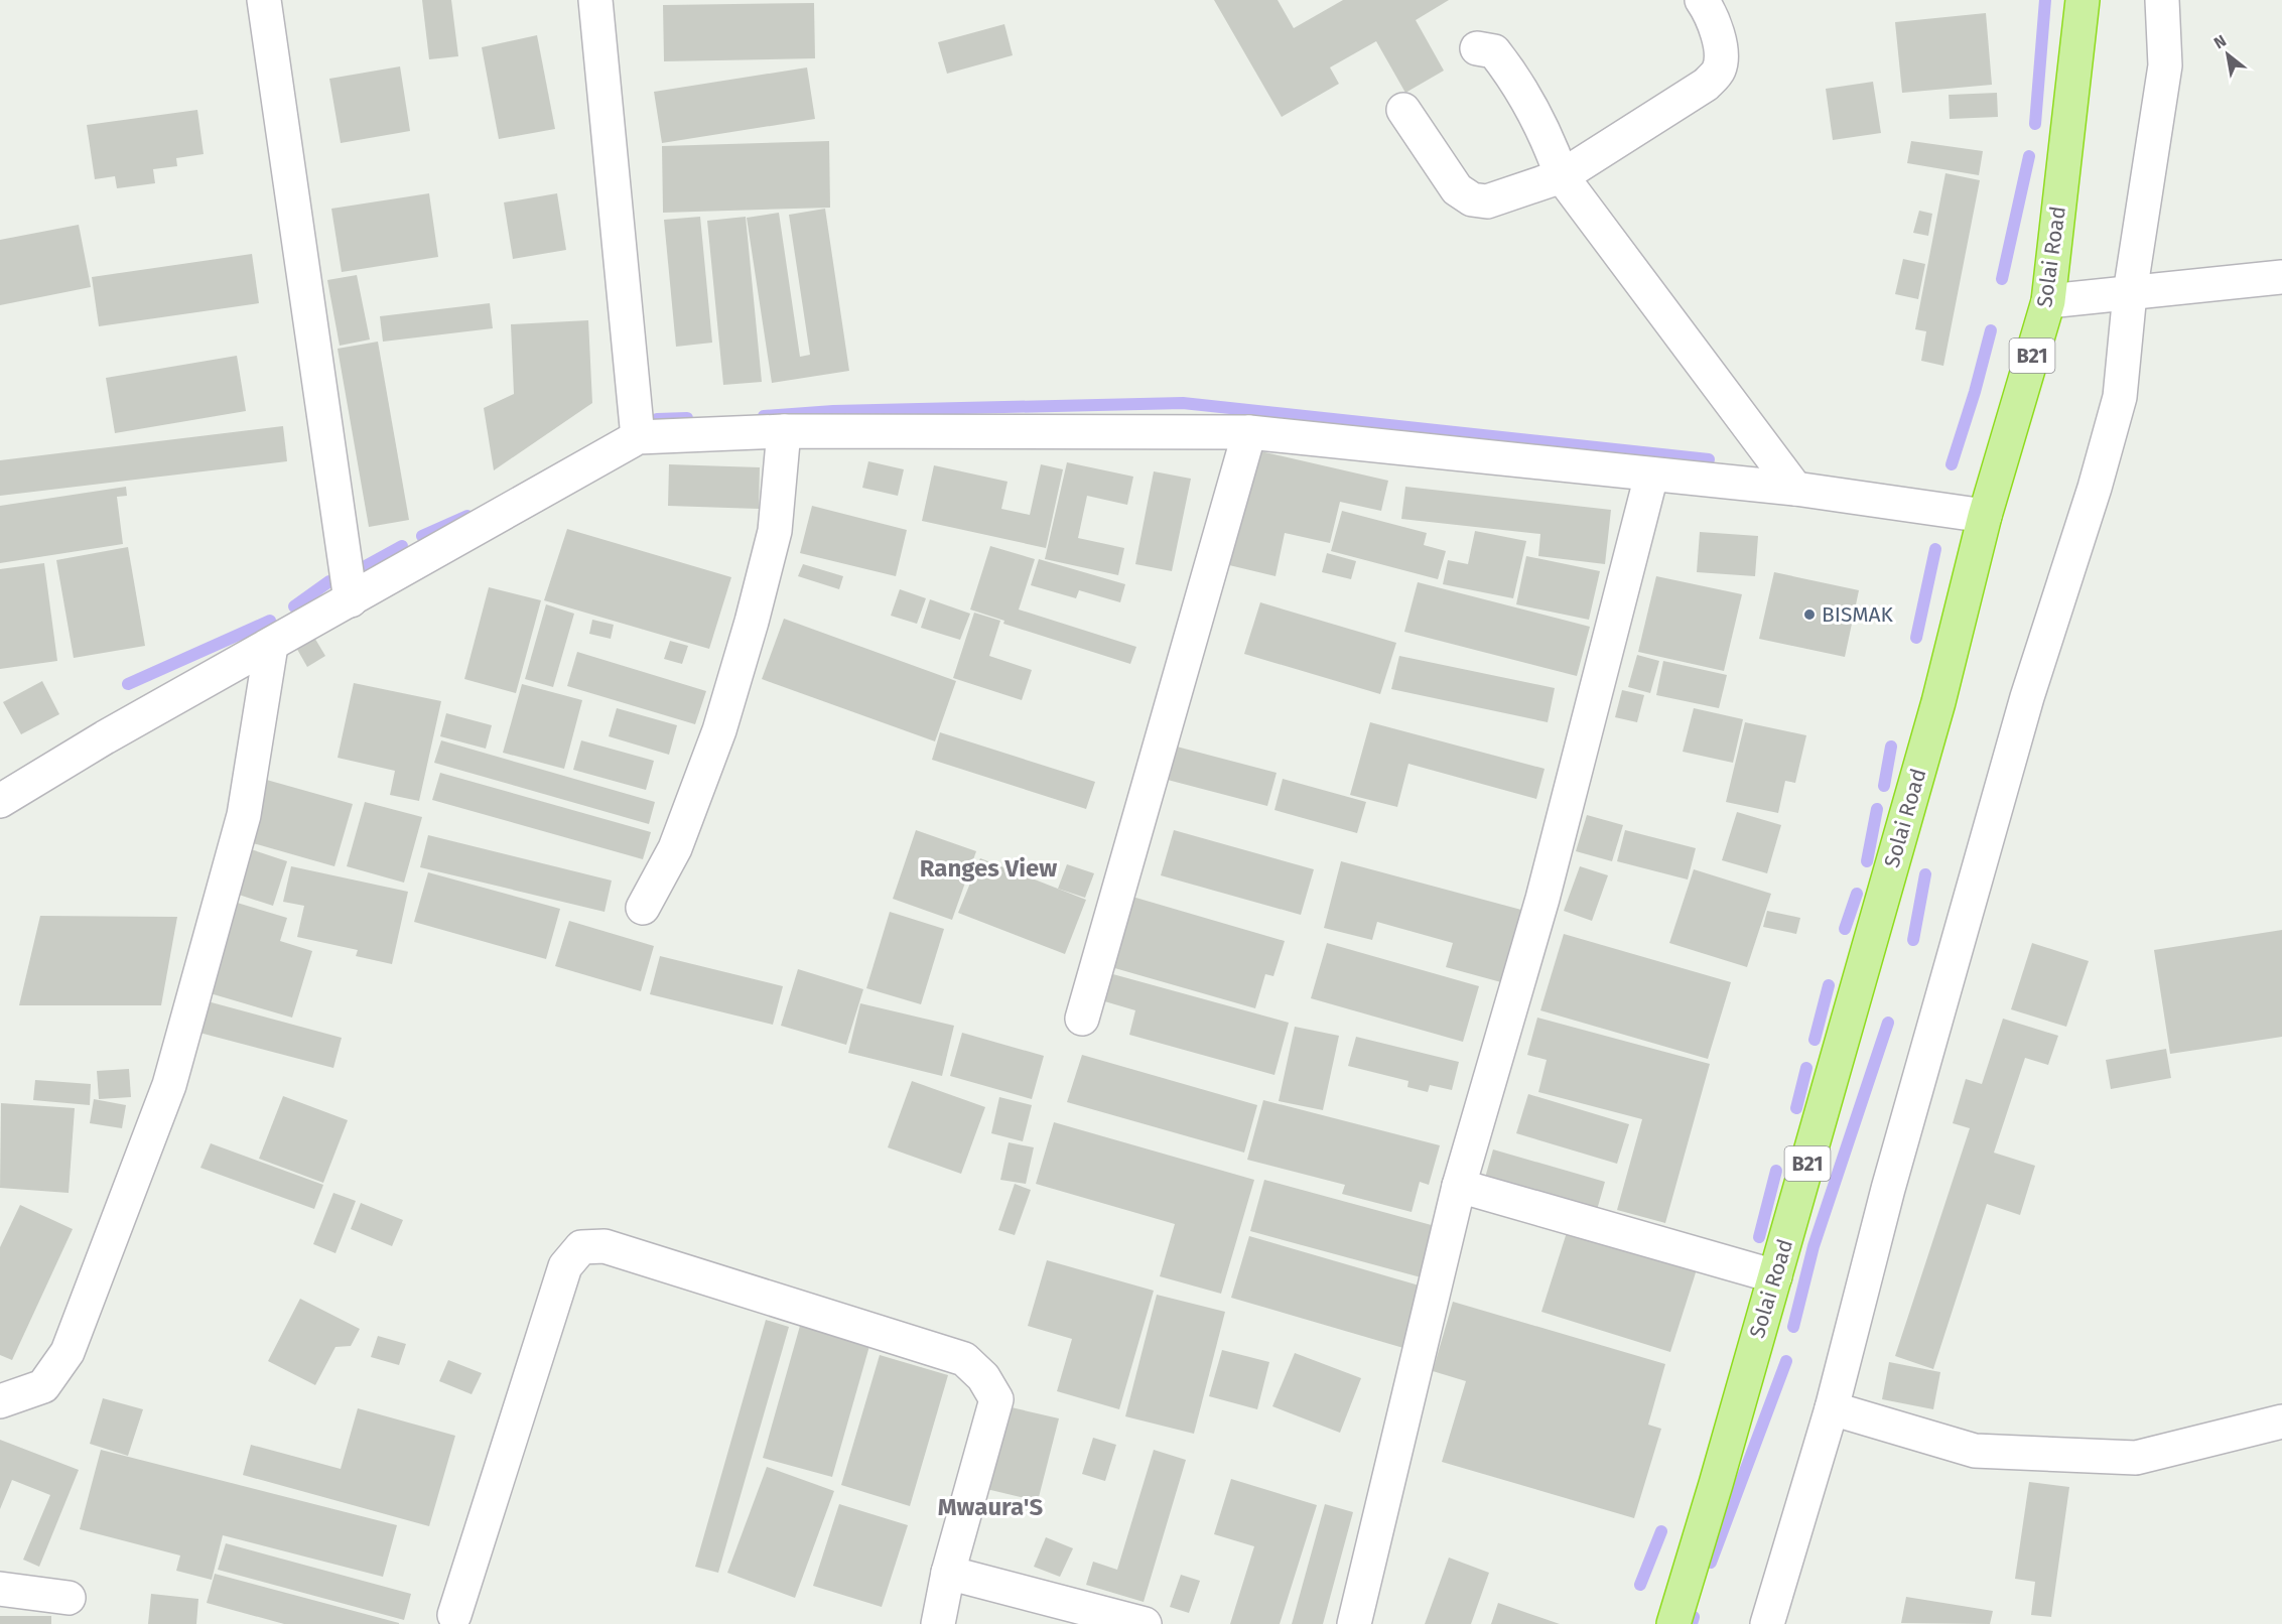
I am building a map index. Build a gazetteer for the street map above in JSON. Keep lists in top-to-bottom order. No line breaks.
{"streets":{"highway":["Solai Road","B21"]},"districts":["Ranges View","Mwaura'S"],"places":["BISMAK"],"north":"top left"}
